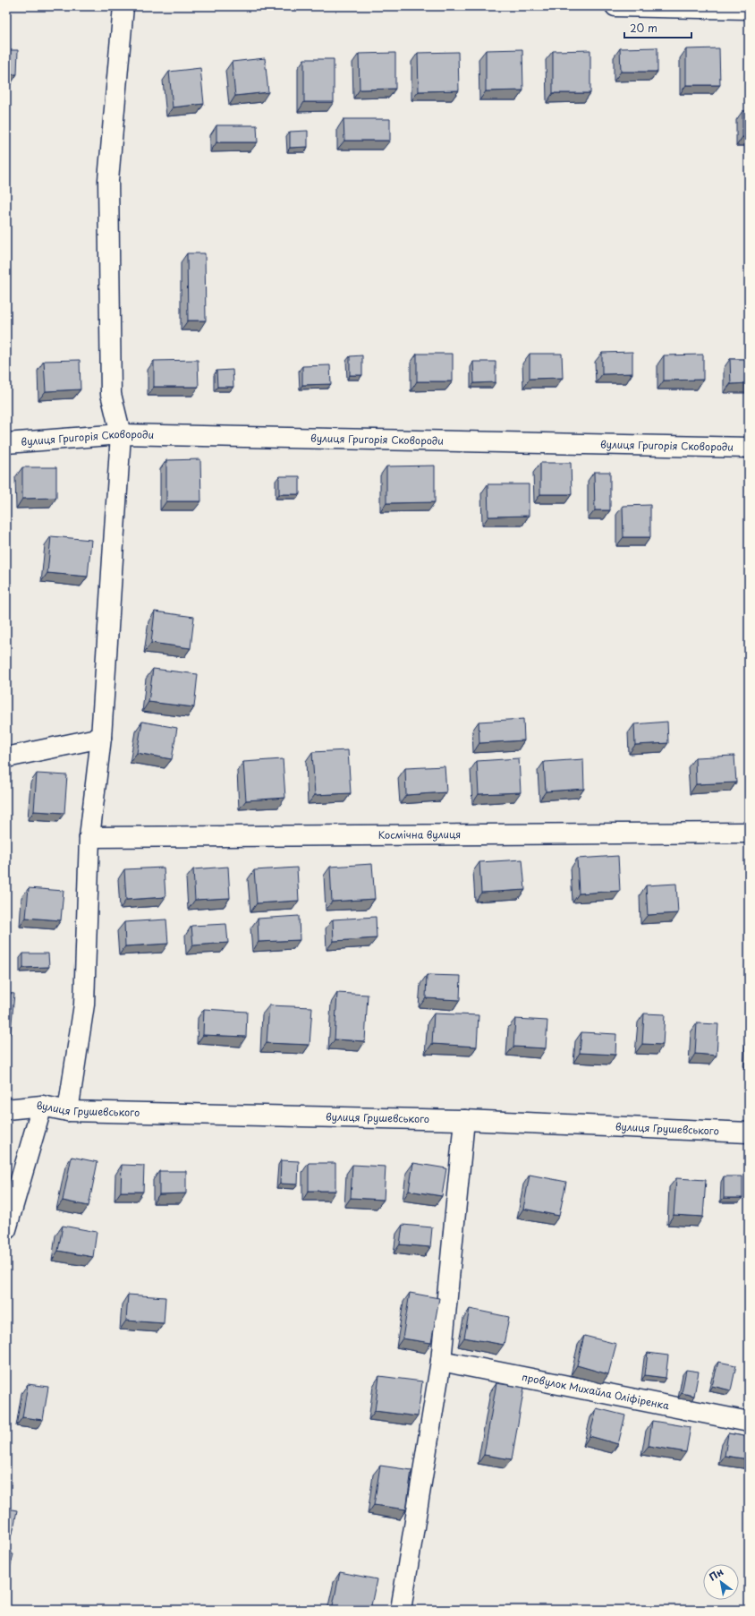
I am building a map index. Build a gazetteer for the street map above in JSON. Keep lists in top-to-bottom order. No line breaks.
{"streets":{"street":["вулиця Григорія Сковороди","Космічна вулиця","вулиця Грушевського","провулок Михайла Оліфіренка"]},"scale_bar":"20 m","north":"top left"}
